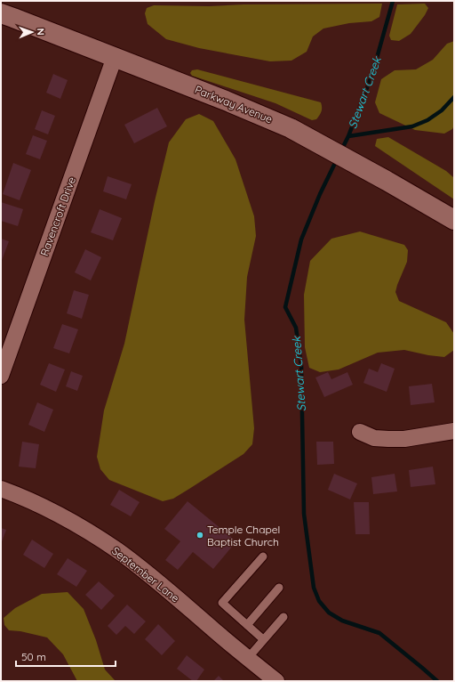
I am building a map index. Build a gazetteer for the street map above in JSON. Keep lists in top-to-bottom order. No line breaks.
{"streets":{"street":["Parkway Avenue","Ravencroft Drive","September Lane"]},"crossings":[["Parkway Avenue","Ravencroft Drive"]],"water":["Stewart Creek"],"places":["Temple Chapel Baptist Church"],"scale_bar":"50 m","north":"right"}
